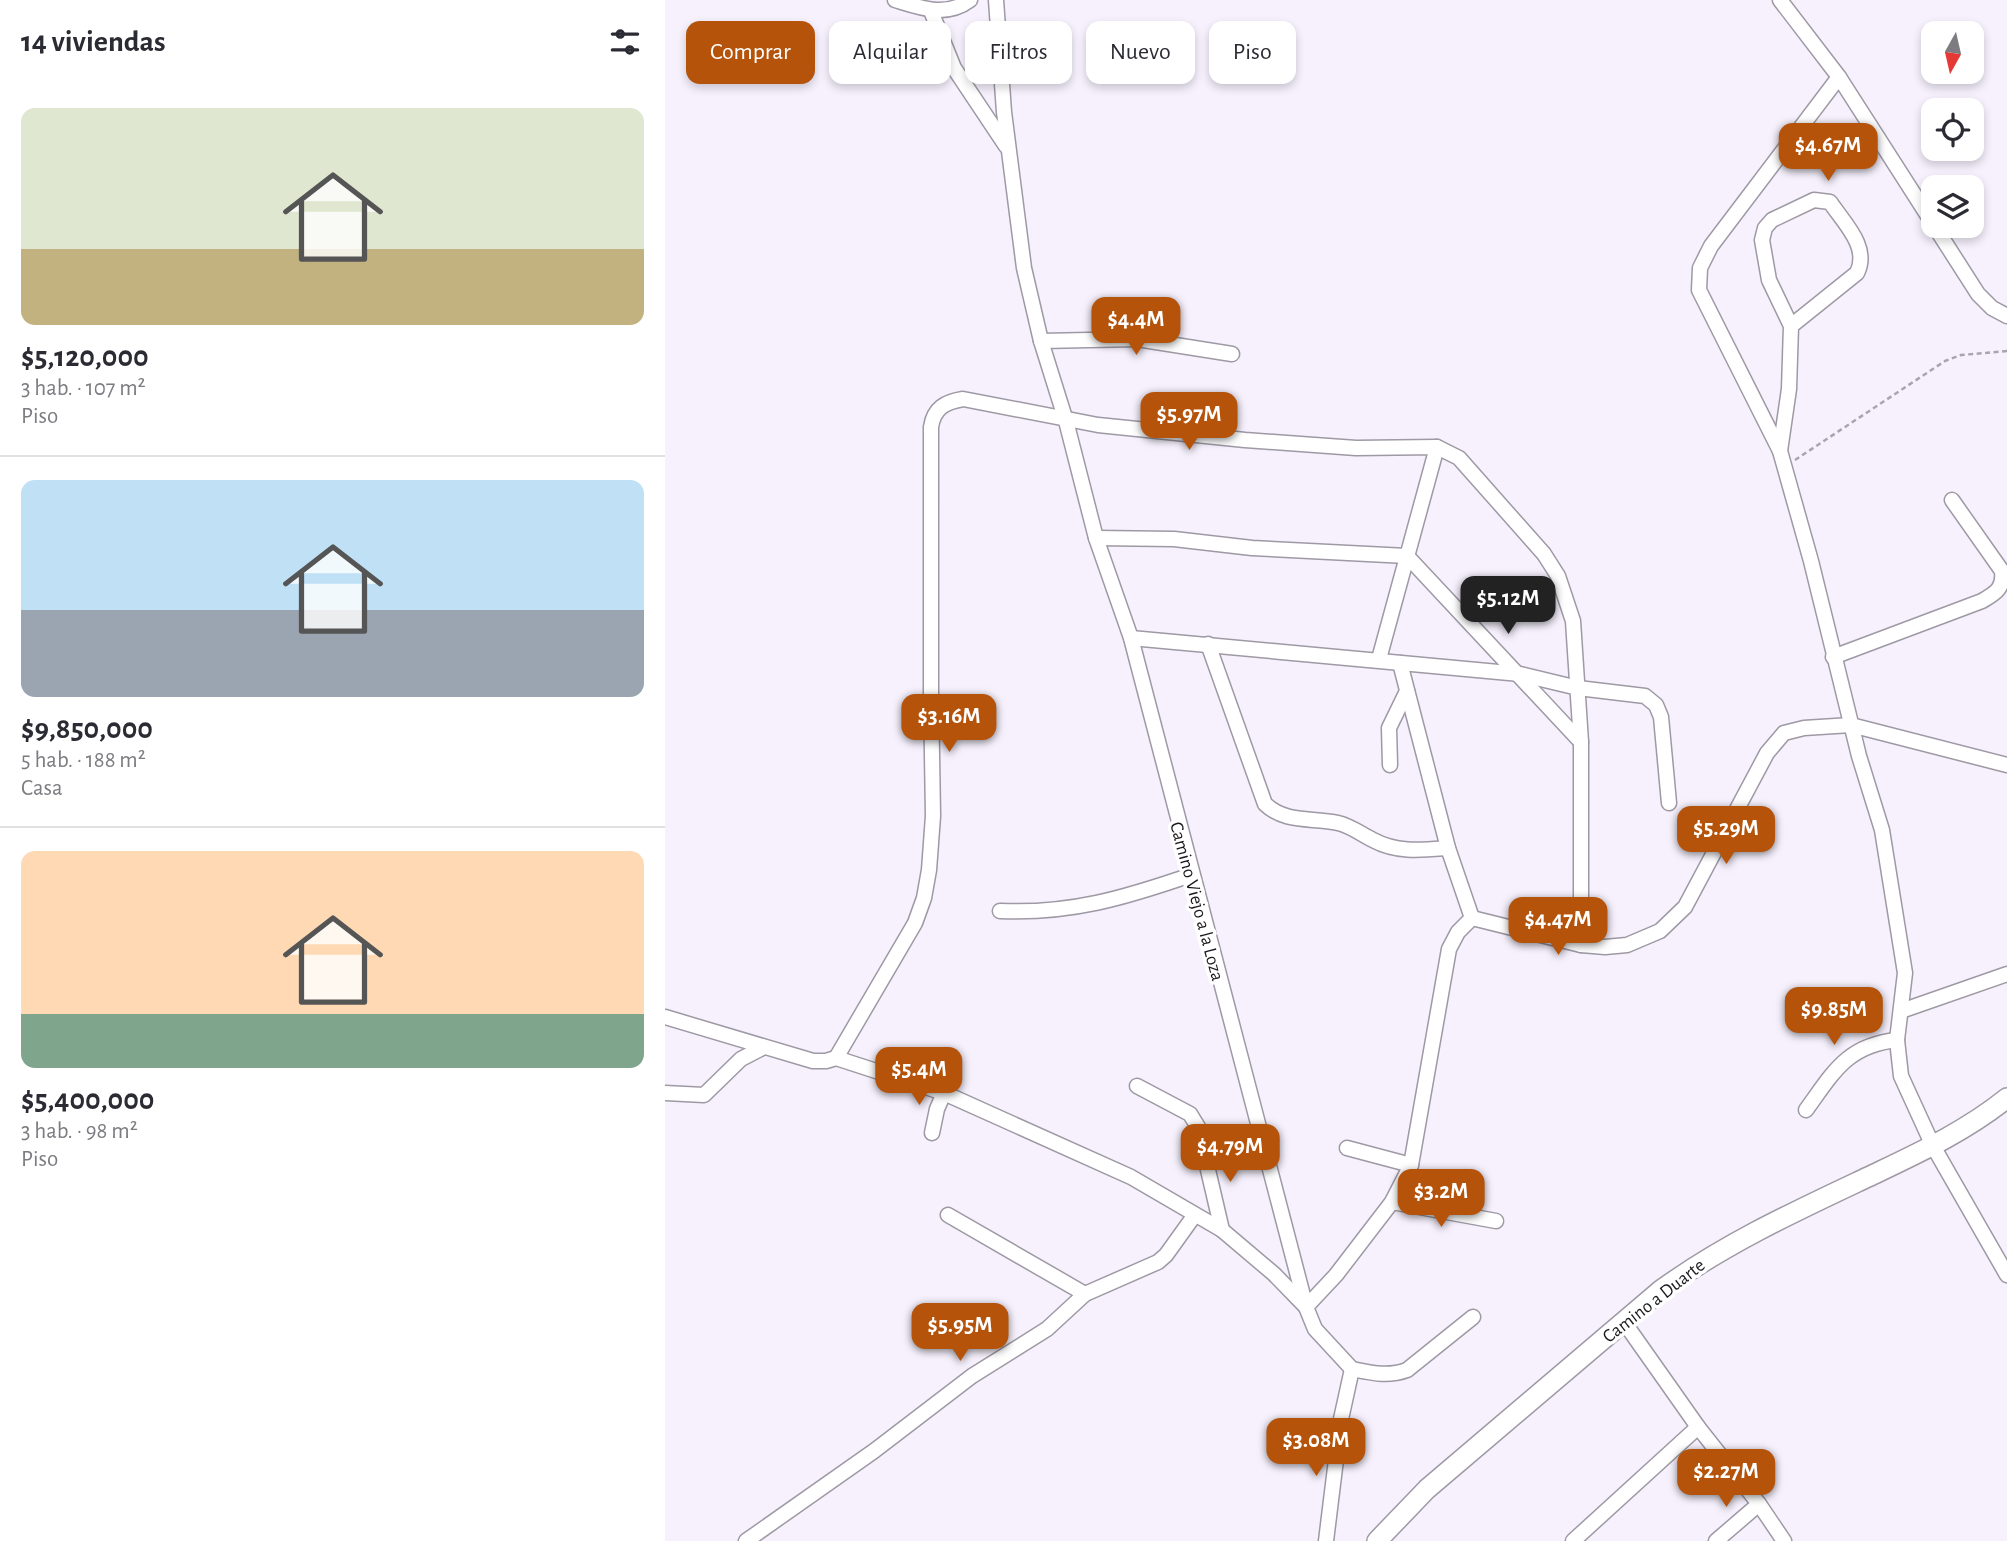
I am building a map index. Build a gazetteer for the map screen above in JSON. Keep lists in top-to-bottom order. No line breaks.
{"streets":{"street":["Camino Viejo a la Loza","Camino a Duarte"]},"north":"bottom","page":{"heading":"14 viviendas","chip":["Comprar","Alquilar","Filtros","Nuevo","Piso"],"list":[{"name":"$5,120,000","note":"3 hab. · 107 m² · Piso"},{"name":"$9,850,000","note":"5 hab. · 188 m² · Casa"},{"name":"$5,400,000","note":"3 hab. · 98 m² · Piso"}],"price":["$4.67M","$4.4M","$5.97M","$5.12M","$3.16M","$5.29M","$4.47M","$9.85M","$5.4M","$4.79M","$3.2M","$5.95M","$3.08M","$2.27M"]}}
